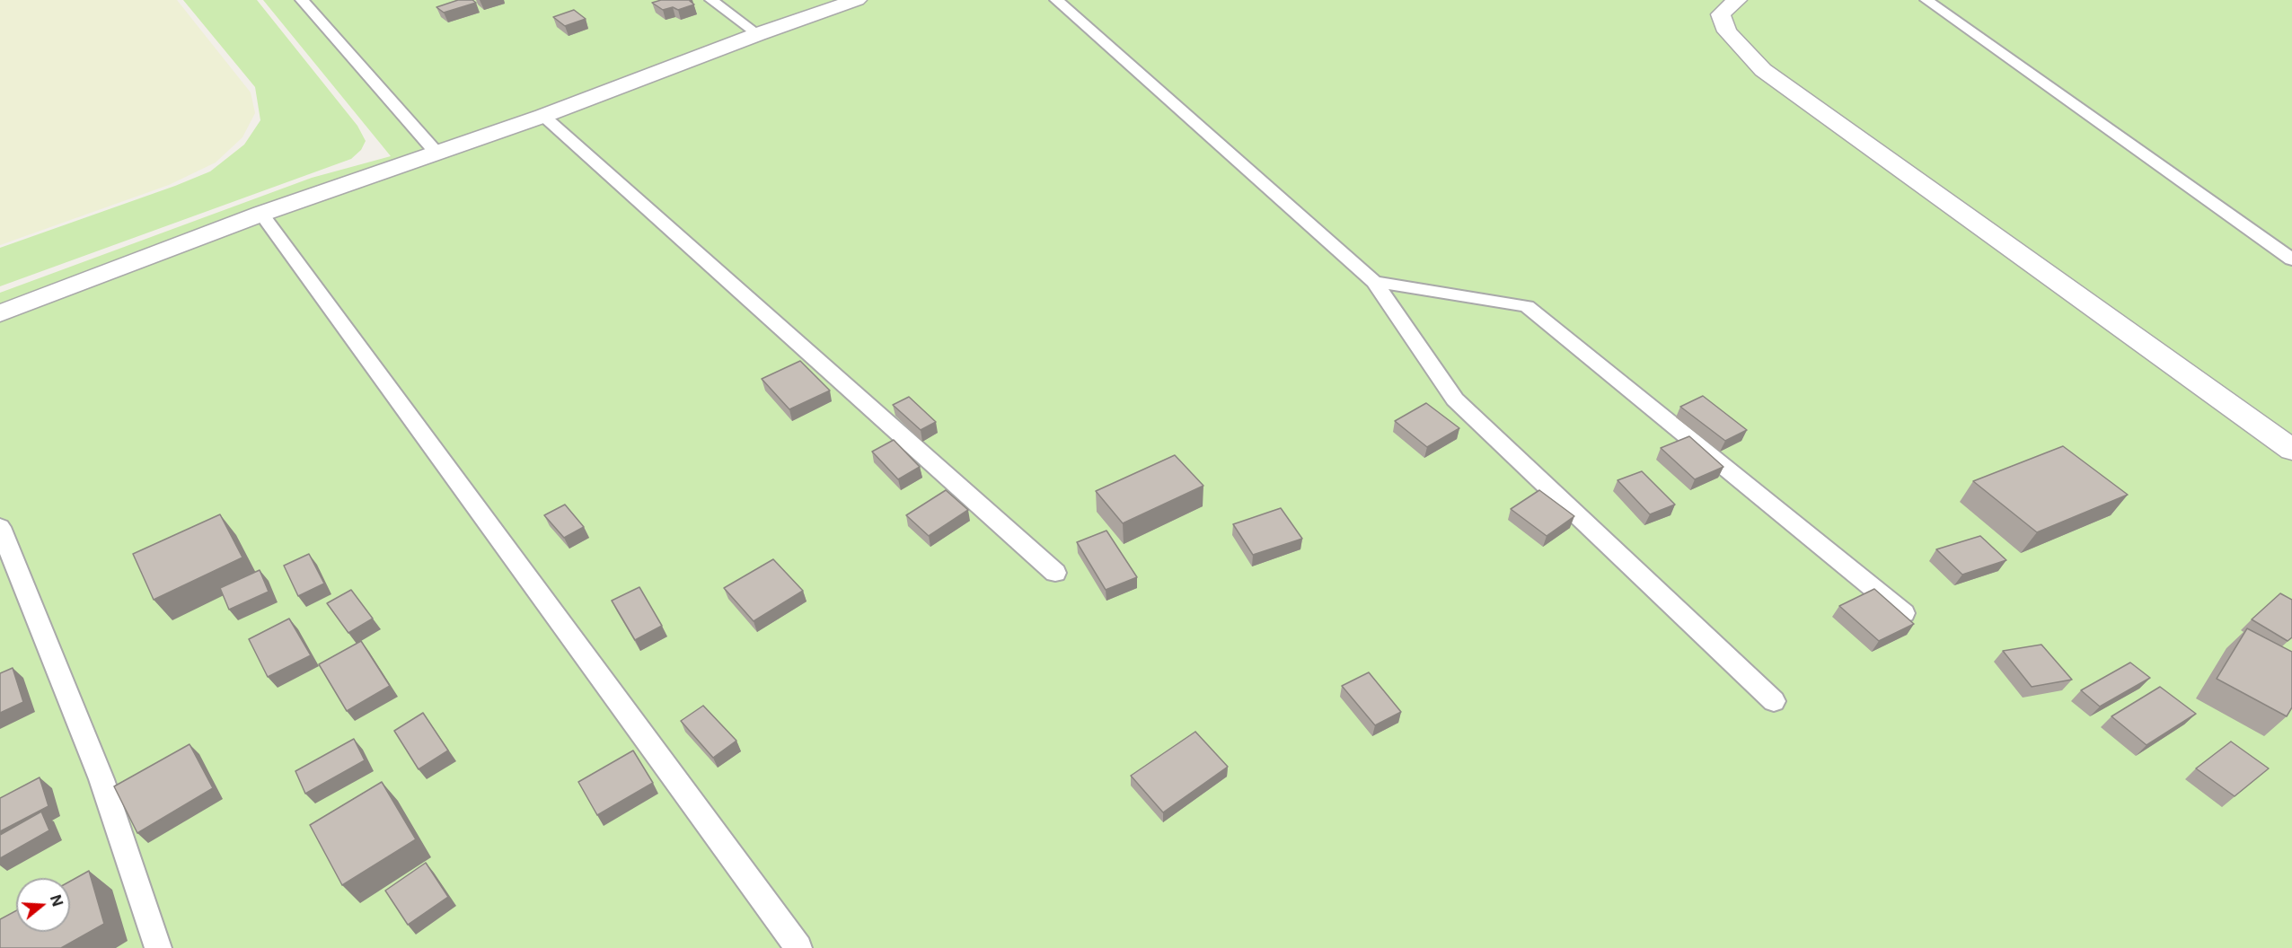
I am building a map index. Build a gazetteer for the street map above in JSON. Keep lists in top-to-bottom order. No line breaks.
{"north":"right"}
